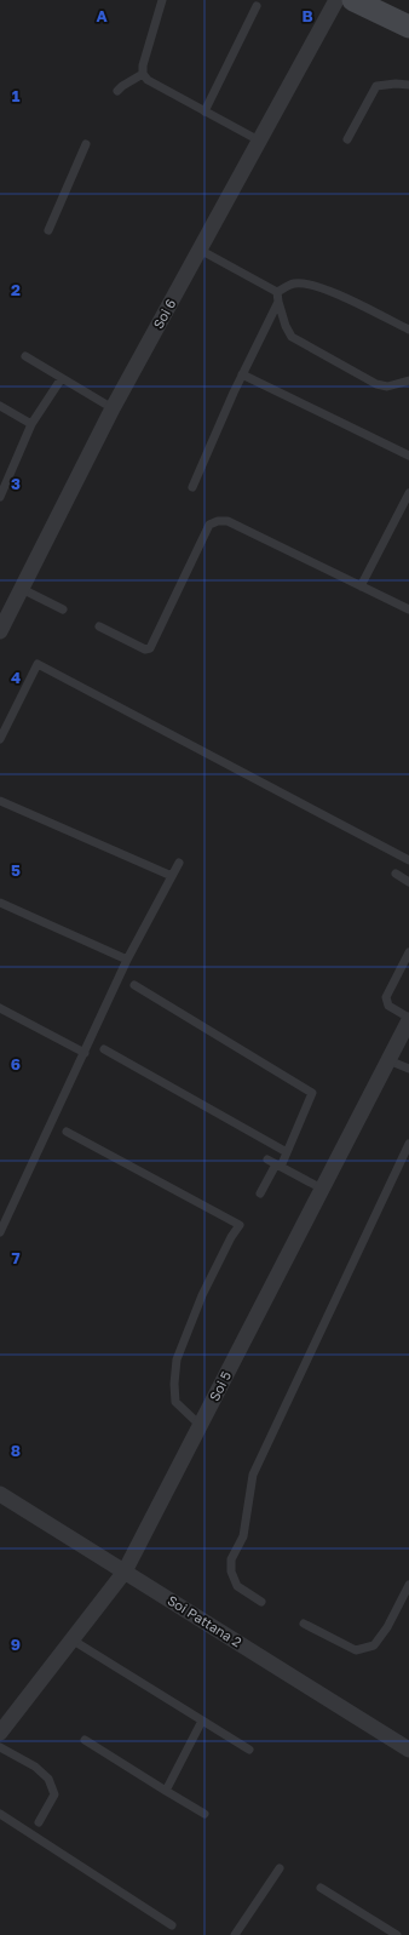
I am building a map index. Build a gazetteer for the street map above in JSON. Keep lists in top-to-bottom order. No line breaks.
{"streets":{"street":["Soi 6","Soi 5","Soi Pattana 2"]},"crossings":[["Soi 5","Soi Pattana 2"]],"grid":{"columns":["A","B"],"rows":["1","2","3","4","5","6","7","8","9"]}}
